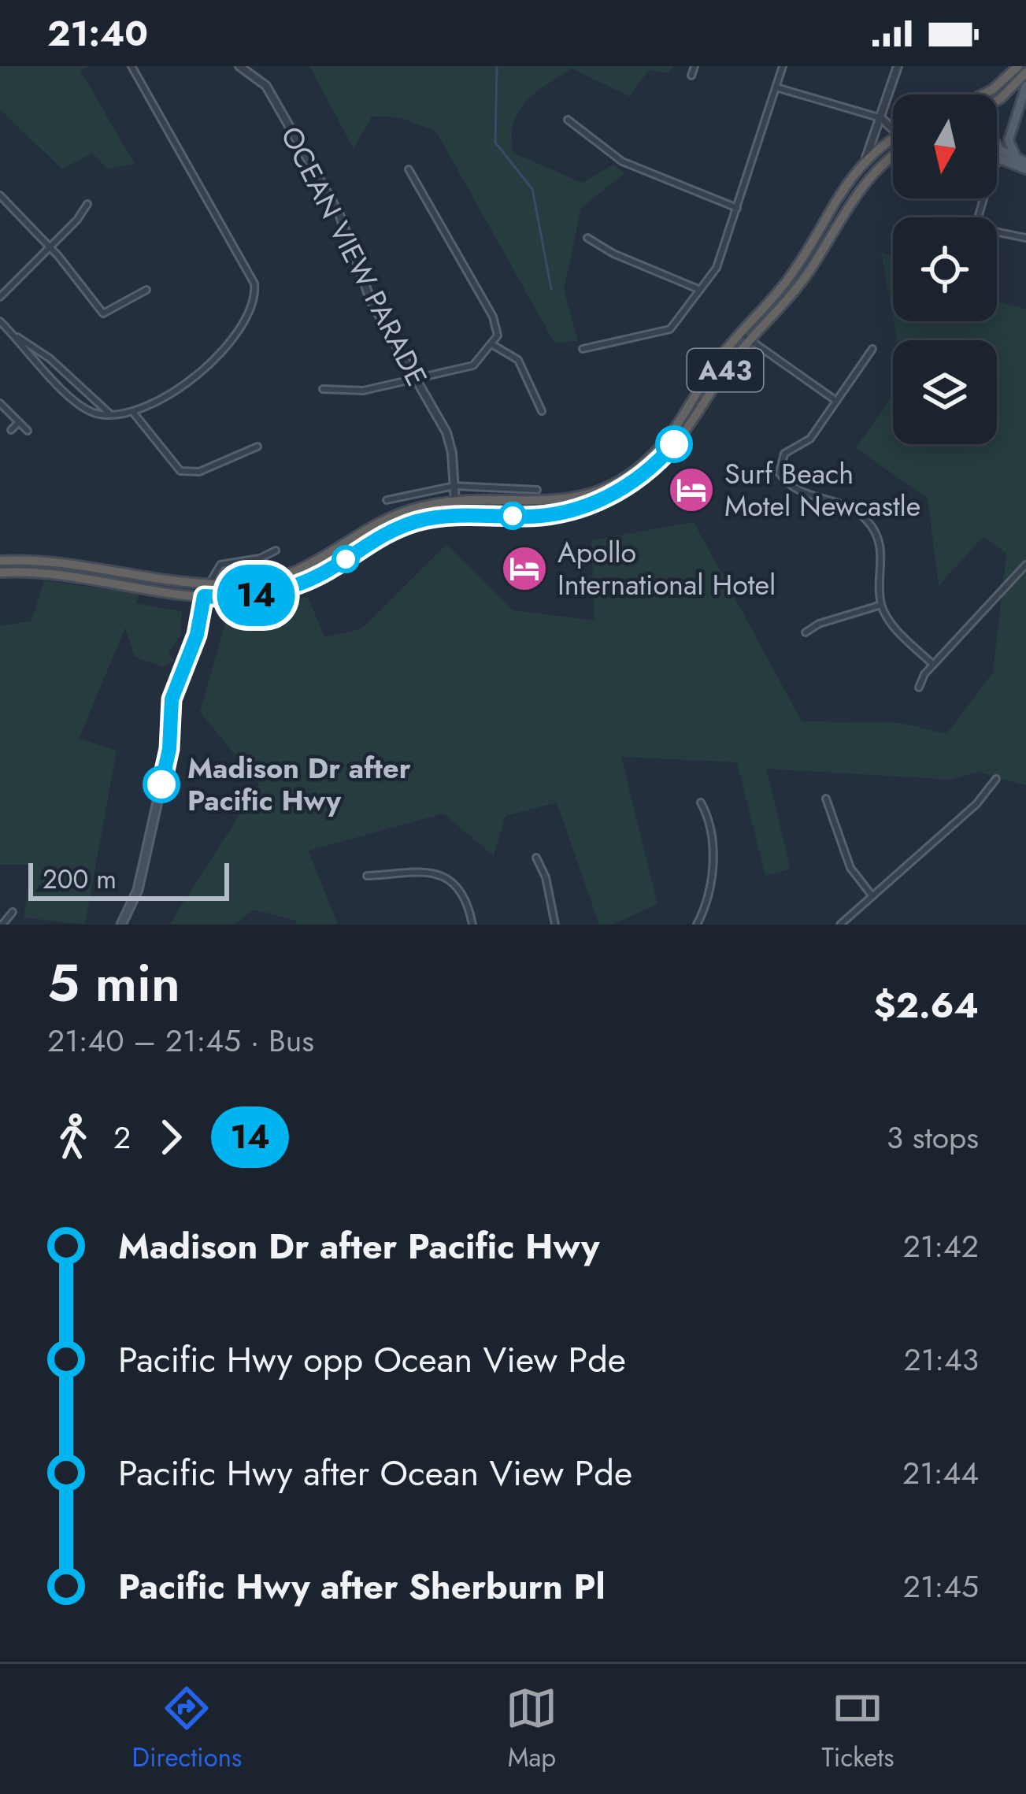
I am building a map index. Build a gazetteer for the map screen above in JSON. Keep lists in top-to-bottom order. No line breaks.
{"streets":{"highway":["A43"],"street":["OCEAN VIEW PARADE"]},"crossings":[["OCEAN VIEW PARADE","A43"]],"places":{"hotel":["Surf Beach Motel Newcastle","Apollo International Hotel"],"other":["Madison Dr after Pacific Hwy"]},"lines":["bus line 14"],"scale_bar":"200 m","north":"bottom","page":{"status":"21:40","on_map":"14","scale":"200 m","heading":["5 min","21:40 – 21:45 · Bus","$2.64"],"legs":["2","14","3 stops"],"list":[{"name":"Madison Dr after Pacific Hwy","value":"21:42"},{"name":"Pacific Hwy opp Ocean View Pde","value":"21:43"},{"name":"Pacific Hwy after Ocean View Pde","value":"21:44"},{"name":"Pacific Hwy after Sherburn Pl","value":"21:45"}],"tabs":["Directions","Map","Tickets"]}}
